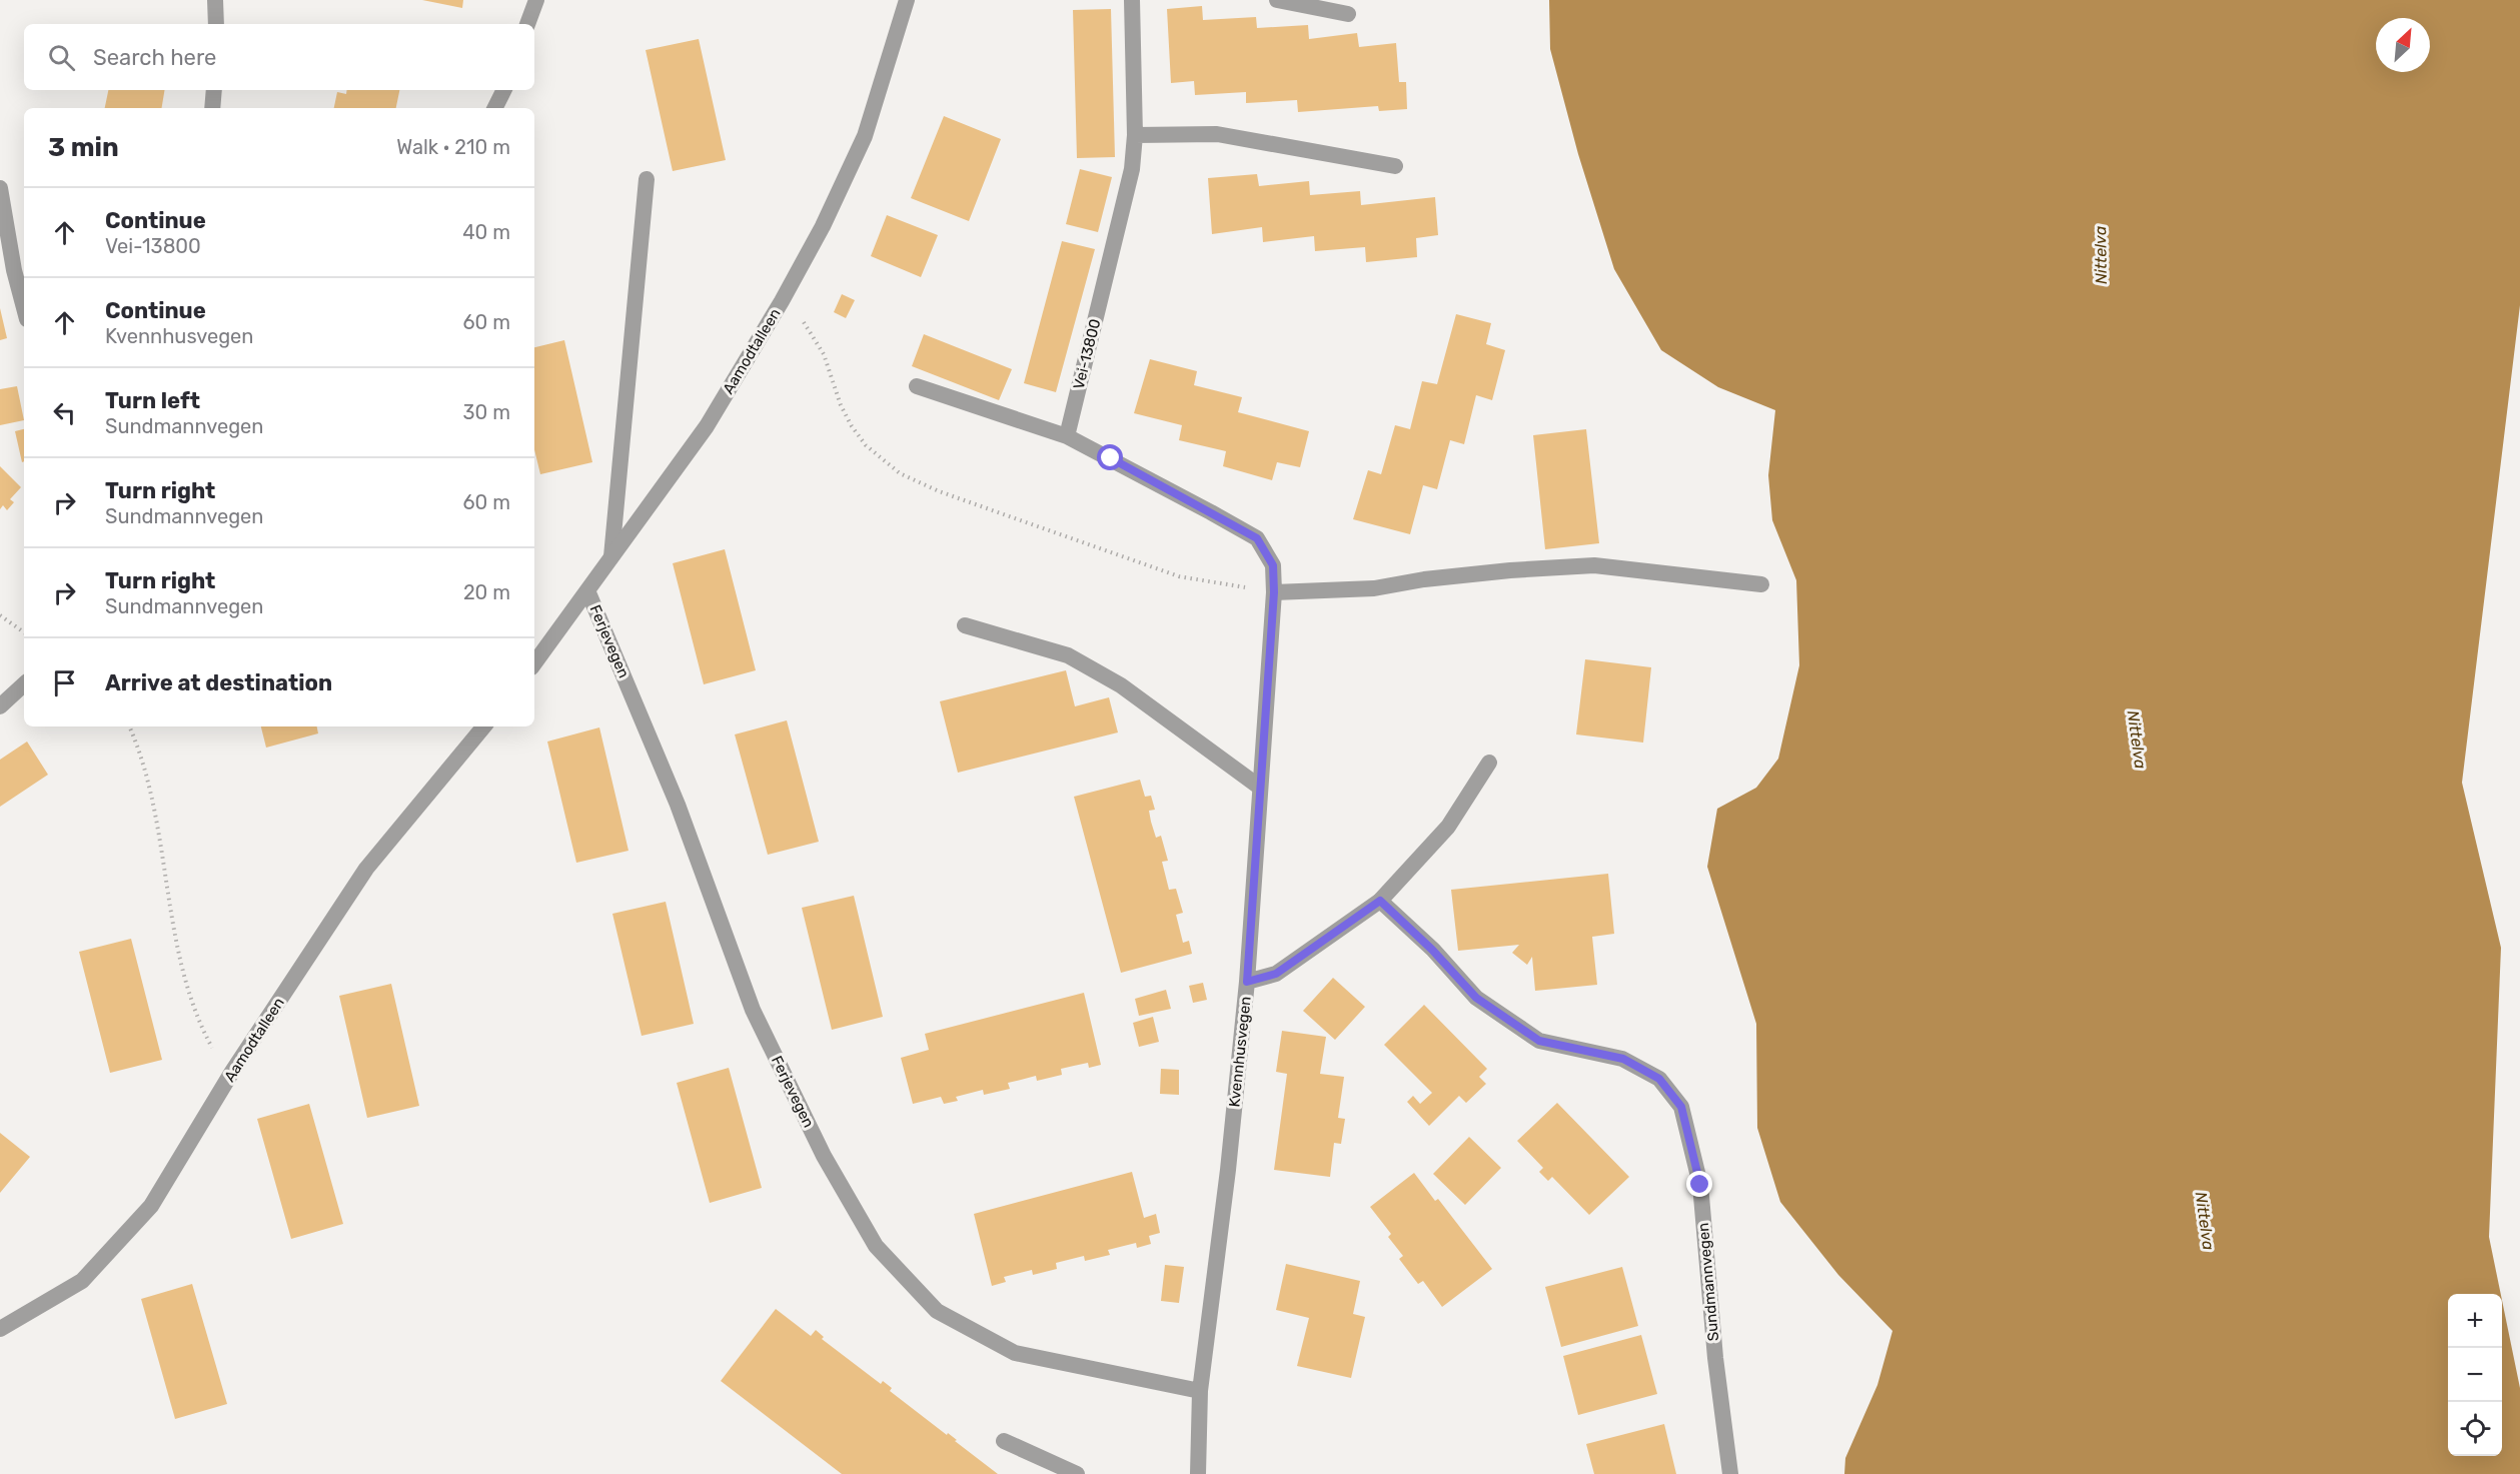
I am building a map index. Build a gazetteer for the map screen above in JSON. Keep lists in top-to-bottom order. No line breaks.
{"streets":{"street":["Aamodtalleen","Vei-13800","Ferjevegen","Kvennhusvegen","Sundmannvegen"]},"crossings":[["Aamodtalleen","Ferjevegen"],["Ferjevegen","Kvennhusvegen"]],"water":["Nittelva"],"north":"top right","page":{"search":"Search here","heading":["3 min","Walk · 210 m"],"list":[["Continue","Vei-13800","40 m"],["Continue","Kvennhusvegen","60 m"],["Turn left","Sundmannvegen","30 m"],["Turn right","Sundmannvegen","60 m"],["Turn right","Sundmannvegen","20 m"],"Arrive at destination"],"map_buttons":["+","−"]}}
